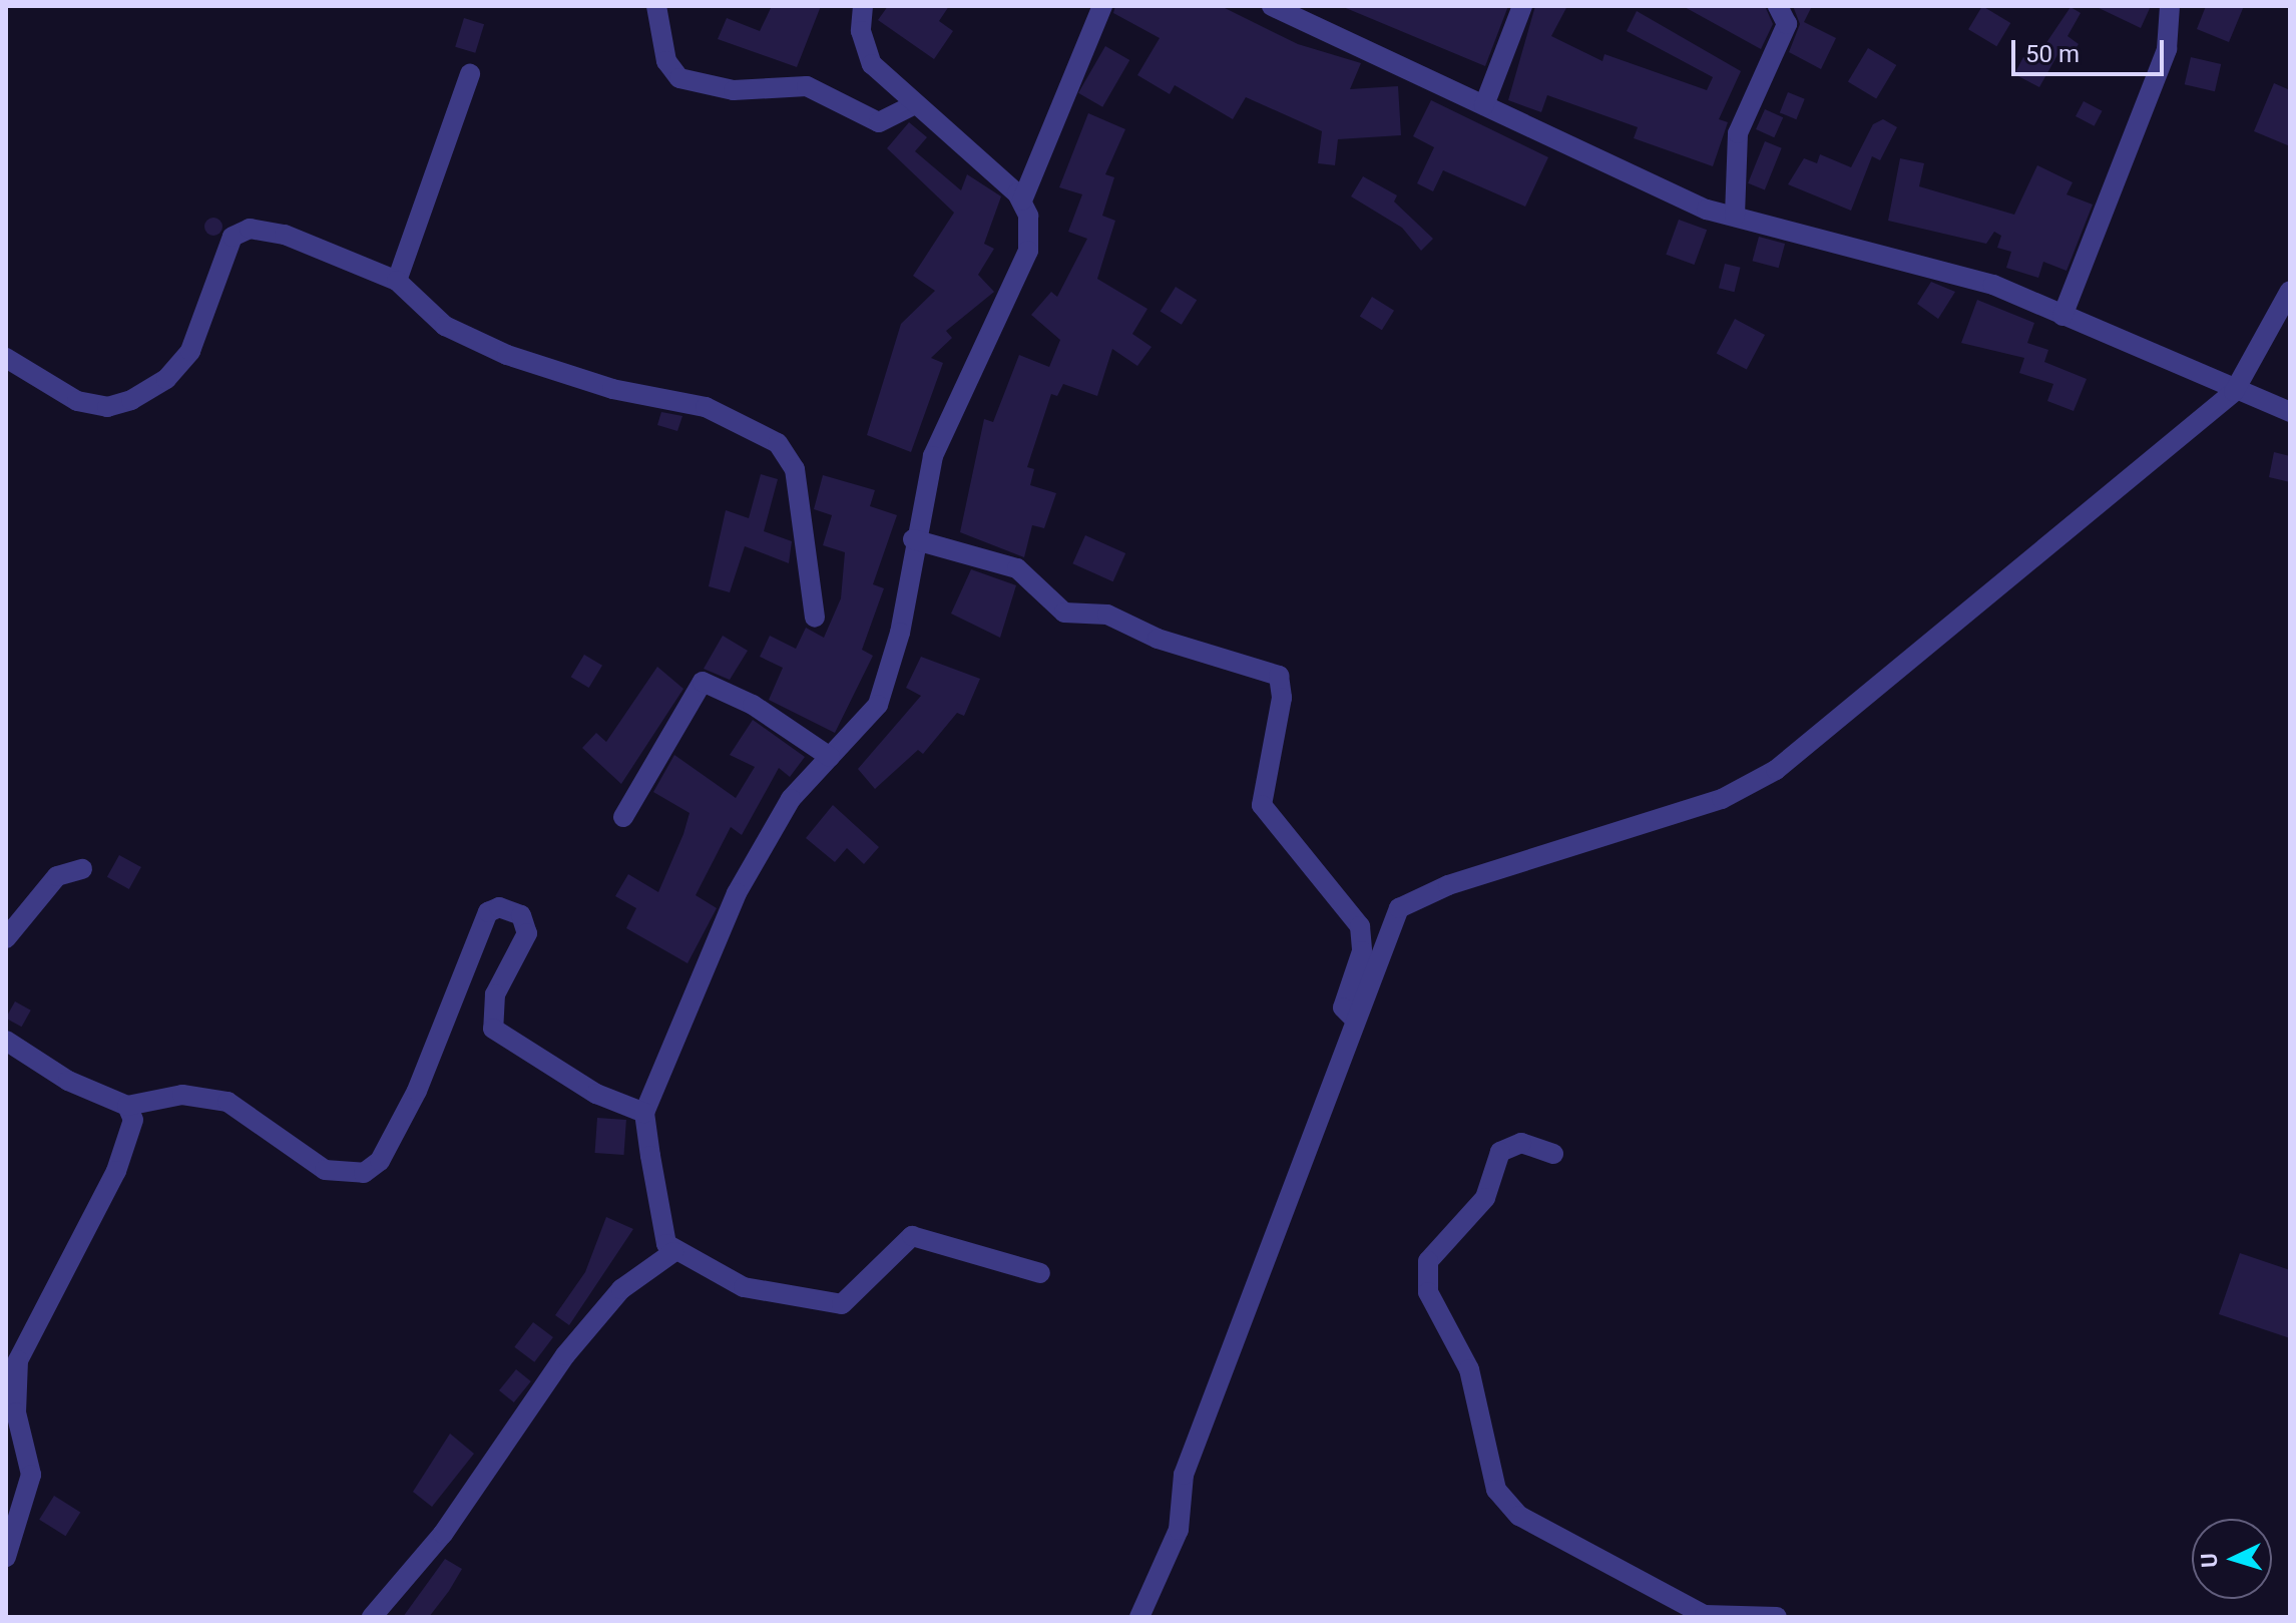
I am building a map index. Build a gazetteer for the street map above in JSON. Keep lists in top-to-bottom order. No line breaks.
{"scale_bar":"50 m","north":"left"}
